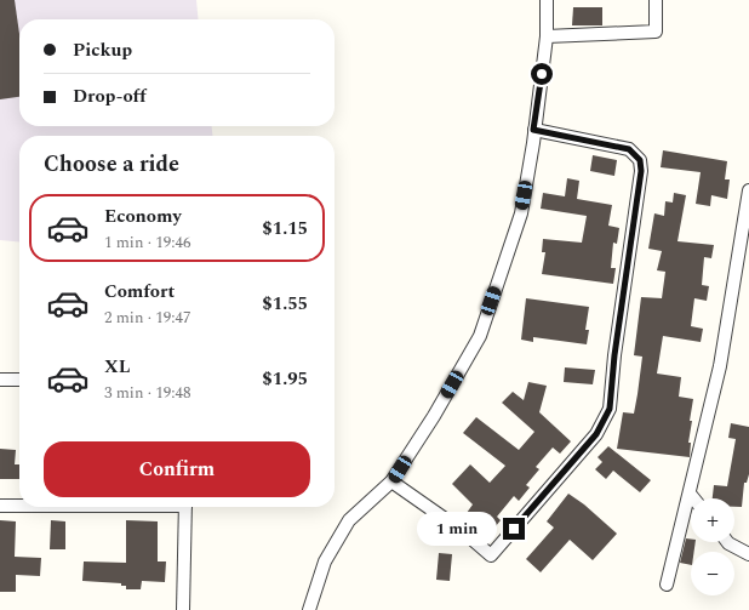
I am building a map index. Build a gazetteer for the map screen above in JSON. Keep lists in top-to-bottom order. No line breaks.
{"page":{"banner":["Pickup","Drop-off"],"heading":"Choose a ride","list":[{"name":"Economy","note":"1 min · 19:46","value":"$1.15"},{"name":"Comfort","note":"2 min · 19:47","value":"$1.55"},{"name":"XL","note":"3 min · 19:48","value":"$1.95"}],"buttons":"Confirm","map_buttons":["+","−"],"bubble":"1 min"}}
